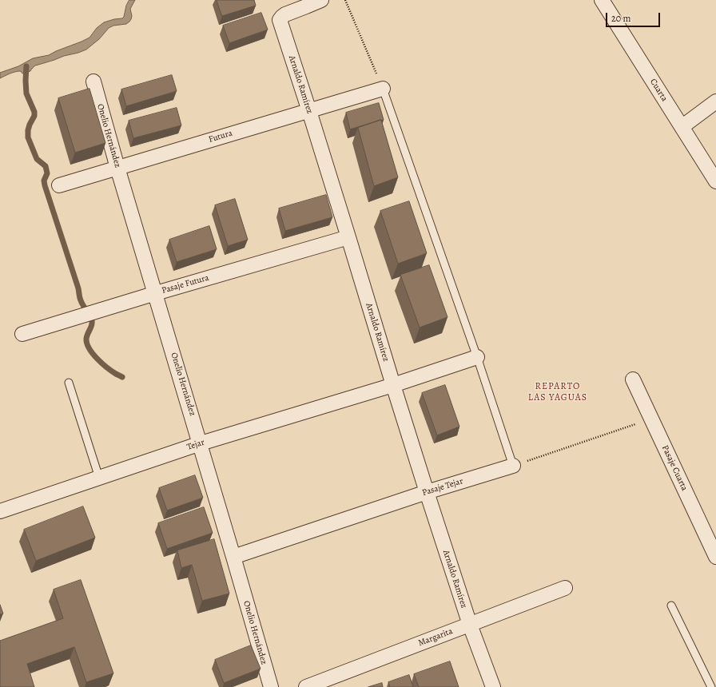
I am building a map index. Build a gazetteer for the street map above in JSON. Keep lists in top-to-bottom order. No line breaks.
{"streets":{"street":["Arnaldo Ramírez","Cuarta","Onelio Hernández","Futura","Pasaje Futura","Tejar","Pasaje Cuarta","Pasaje Tejar","Margarita"]},"crossings":[["Arnaldo Ramírez","Futura"],["Arnaldo Ramírez","Pasaje Futura"],["Arnaldo Ramírez","Tejar"],["Arnaldo Ramírez","Pasaje Tejar"],["Arnaldo Ramírez","Margarita"],["Onelio Hernández","Futura"],["Onelio Hernández","Pasaje Futura"],["Onelio Hernández","Tejar"],["Onelio Hernández","Pasaje Tejar"]],"districts":["REPARTO LAS YAGUAS"],"scale_bar":"20 m"}
